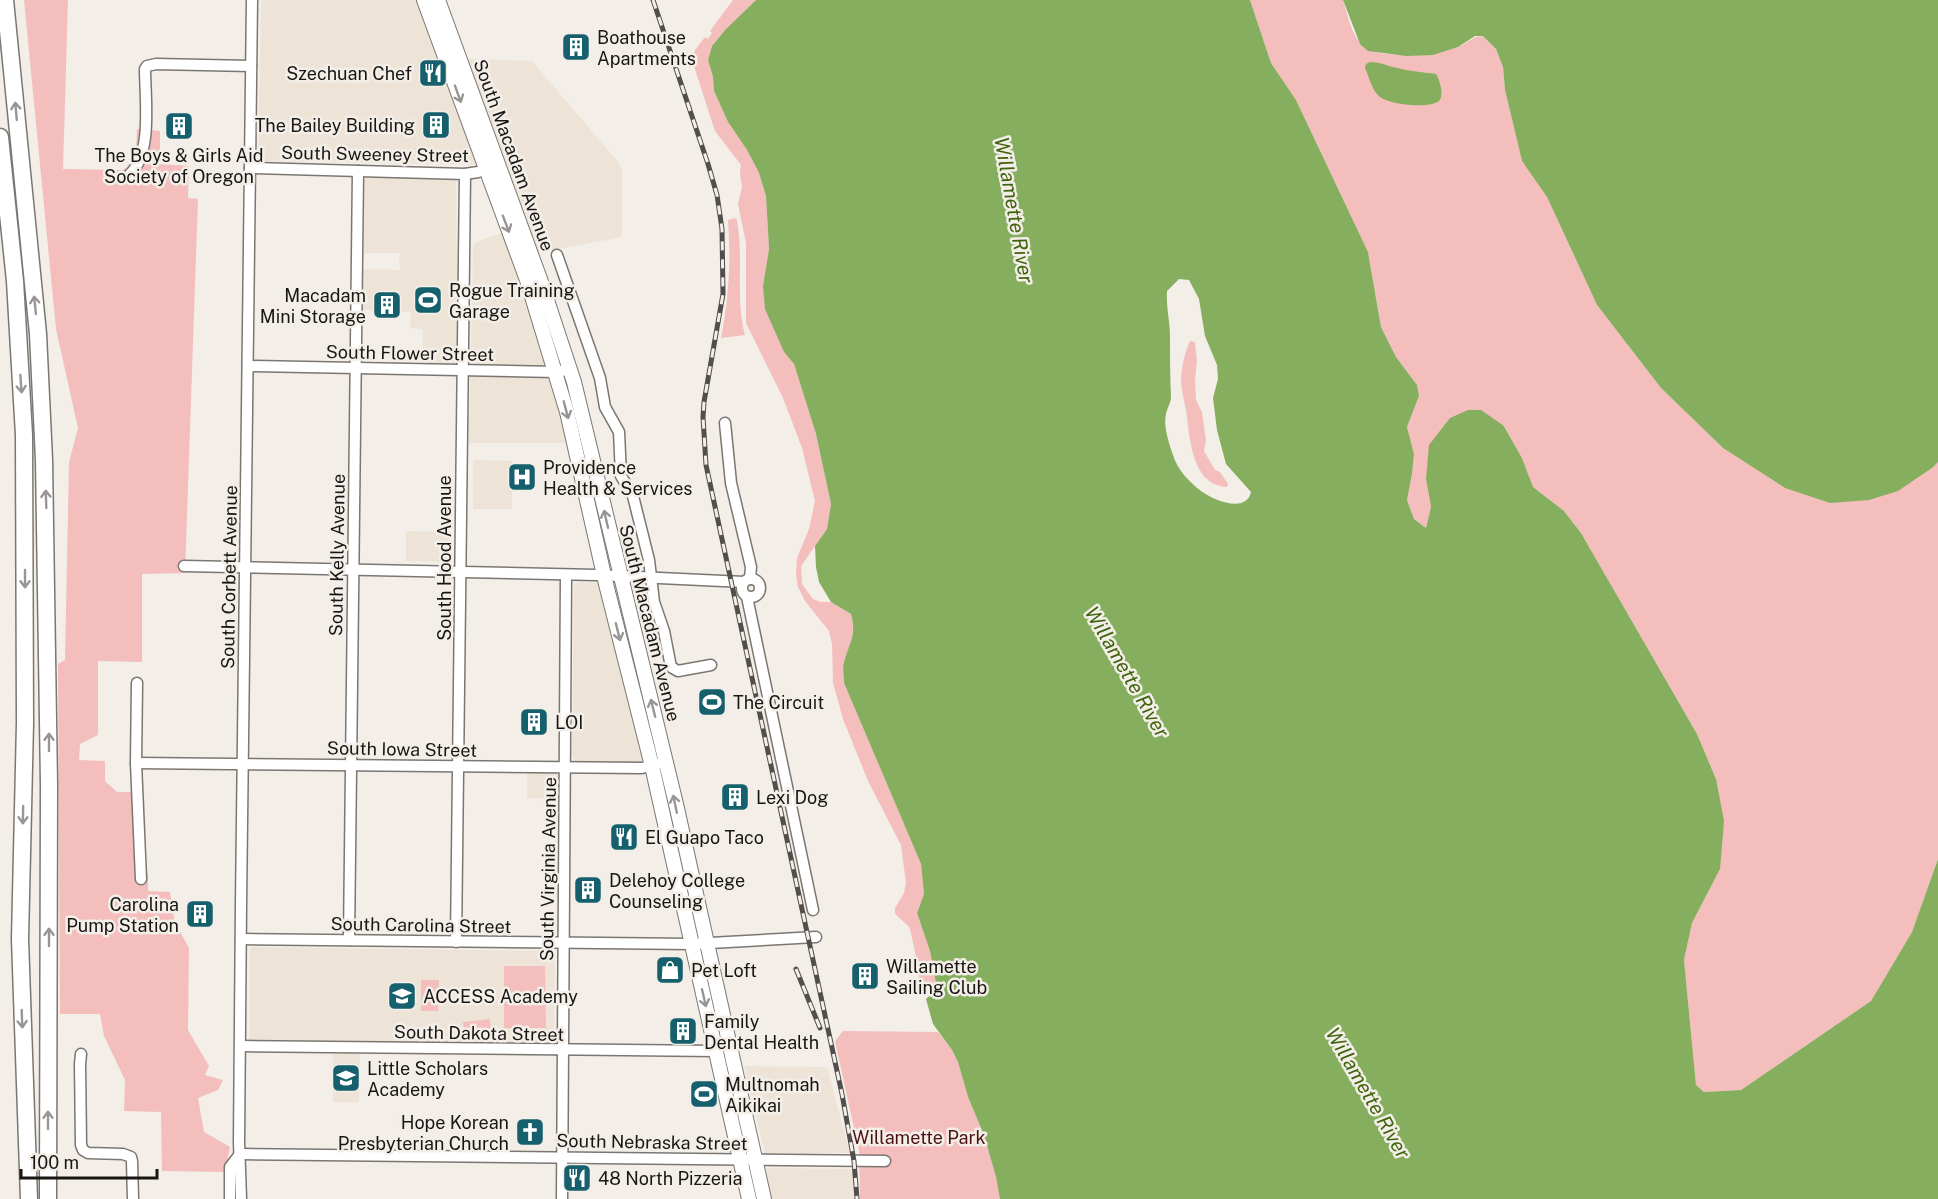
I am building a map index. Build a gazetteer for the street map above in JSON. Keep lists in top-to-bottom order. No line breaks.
{"streets":{"main road":["South Macadam Avenue"],"street":["South Sweeney Street","South Flower Street","South Kelly Avenue","South Hood Avenue","South Corbett Avenue","South Iowa Street","South Virginia Avenue","South Carolina Street","South Dakota Street","South Nebraska Street"]},"crossings":[["South Sweeney Street","South Macadam Avenue"],["South Sweeney Street","South Kelly Avenue"],["South Sweeney Street","South Hood Avenue"],["South Sweeney Street","South Corbett Avenue"],["South Macadam Avenue","South Flower Street"],["South Macadam Avenue","South Iowa Street"],["South Macadam Avenue","South Carolina Street"],["South Macadam Avenue","South Dakota Street"],["South Macadam Avenue","South Nebraska Street"],["South Flower Street","South Kelly Avenue"],["South Flower Street","South Hood Avenue"],["South Flower Street","South Corbett Avenue"],["South Kelly Avenue","South Iowa Street"],["South Kelly Avenue","South Carolina Street"],["South Hood Avenue","South Iowa Street"],["South Hood Avenue","South Carolina Street"],["South Corbett Avenue","South Iowa Street"],["South Corbett Avenue","South Carolina Street"],["South Corbett Avenue","South Dakota Street"],["South Corbett Avenue","South Nebraska Street"],["South Iowa Street","South Virginia Avenue"],["South Virginia Avenue","South Carolina Street"],["South Virginia Avenue","South Dakota Street"],["South Virginia Avenue","South Nebraska Street"]],"water":["Willamette River"],"parks":["Willamette Park"],"places":{"building":["Boathouse Apartments","The Bailey Building","The Boys & Girls Aid Society of Oregon","Macadam Mini Storage","LOI","Lexi Dog","Delehoy College Counseling","Carolina Pump Station","Willamette Sailing Club","Family Dental Health"],"restaurant":["Szechuan Chef","El Guapo Taco","48 North Pizzeria"],"sports":["Rogue Training Garage","The Circuit","Multnomah Aikikai"],"hospital":["Providence Health & Services"],"shop":["Pet Loft"],"school or university":["ACCESS Academy","Little Scholars Academy"],"church":["Hope Korean Presbyterian Church"]},"scale_bar":"100 m"}
